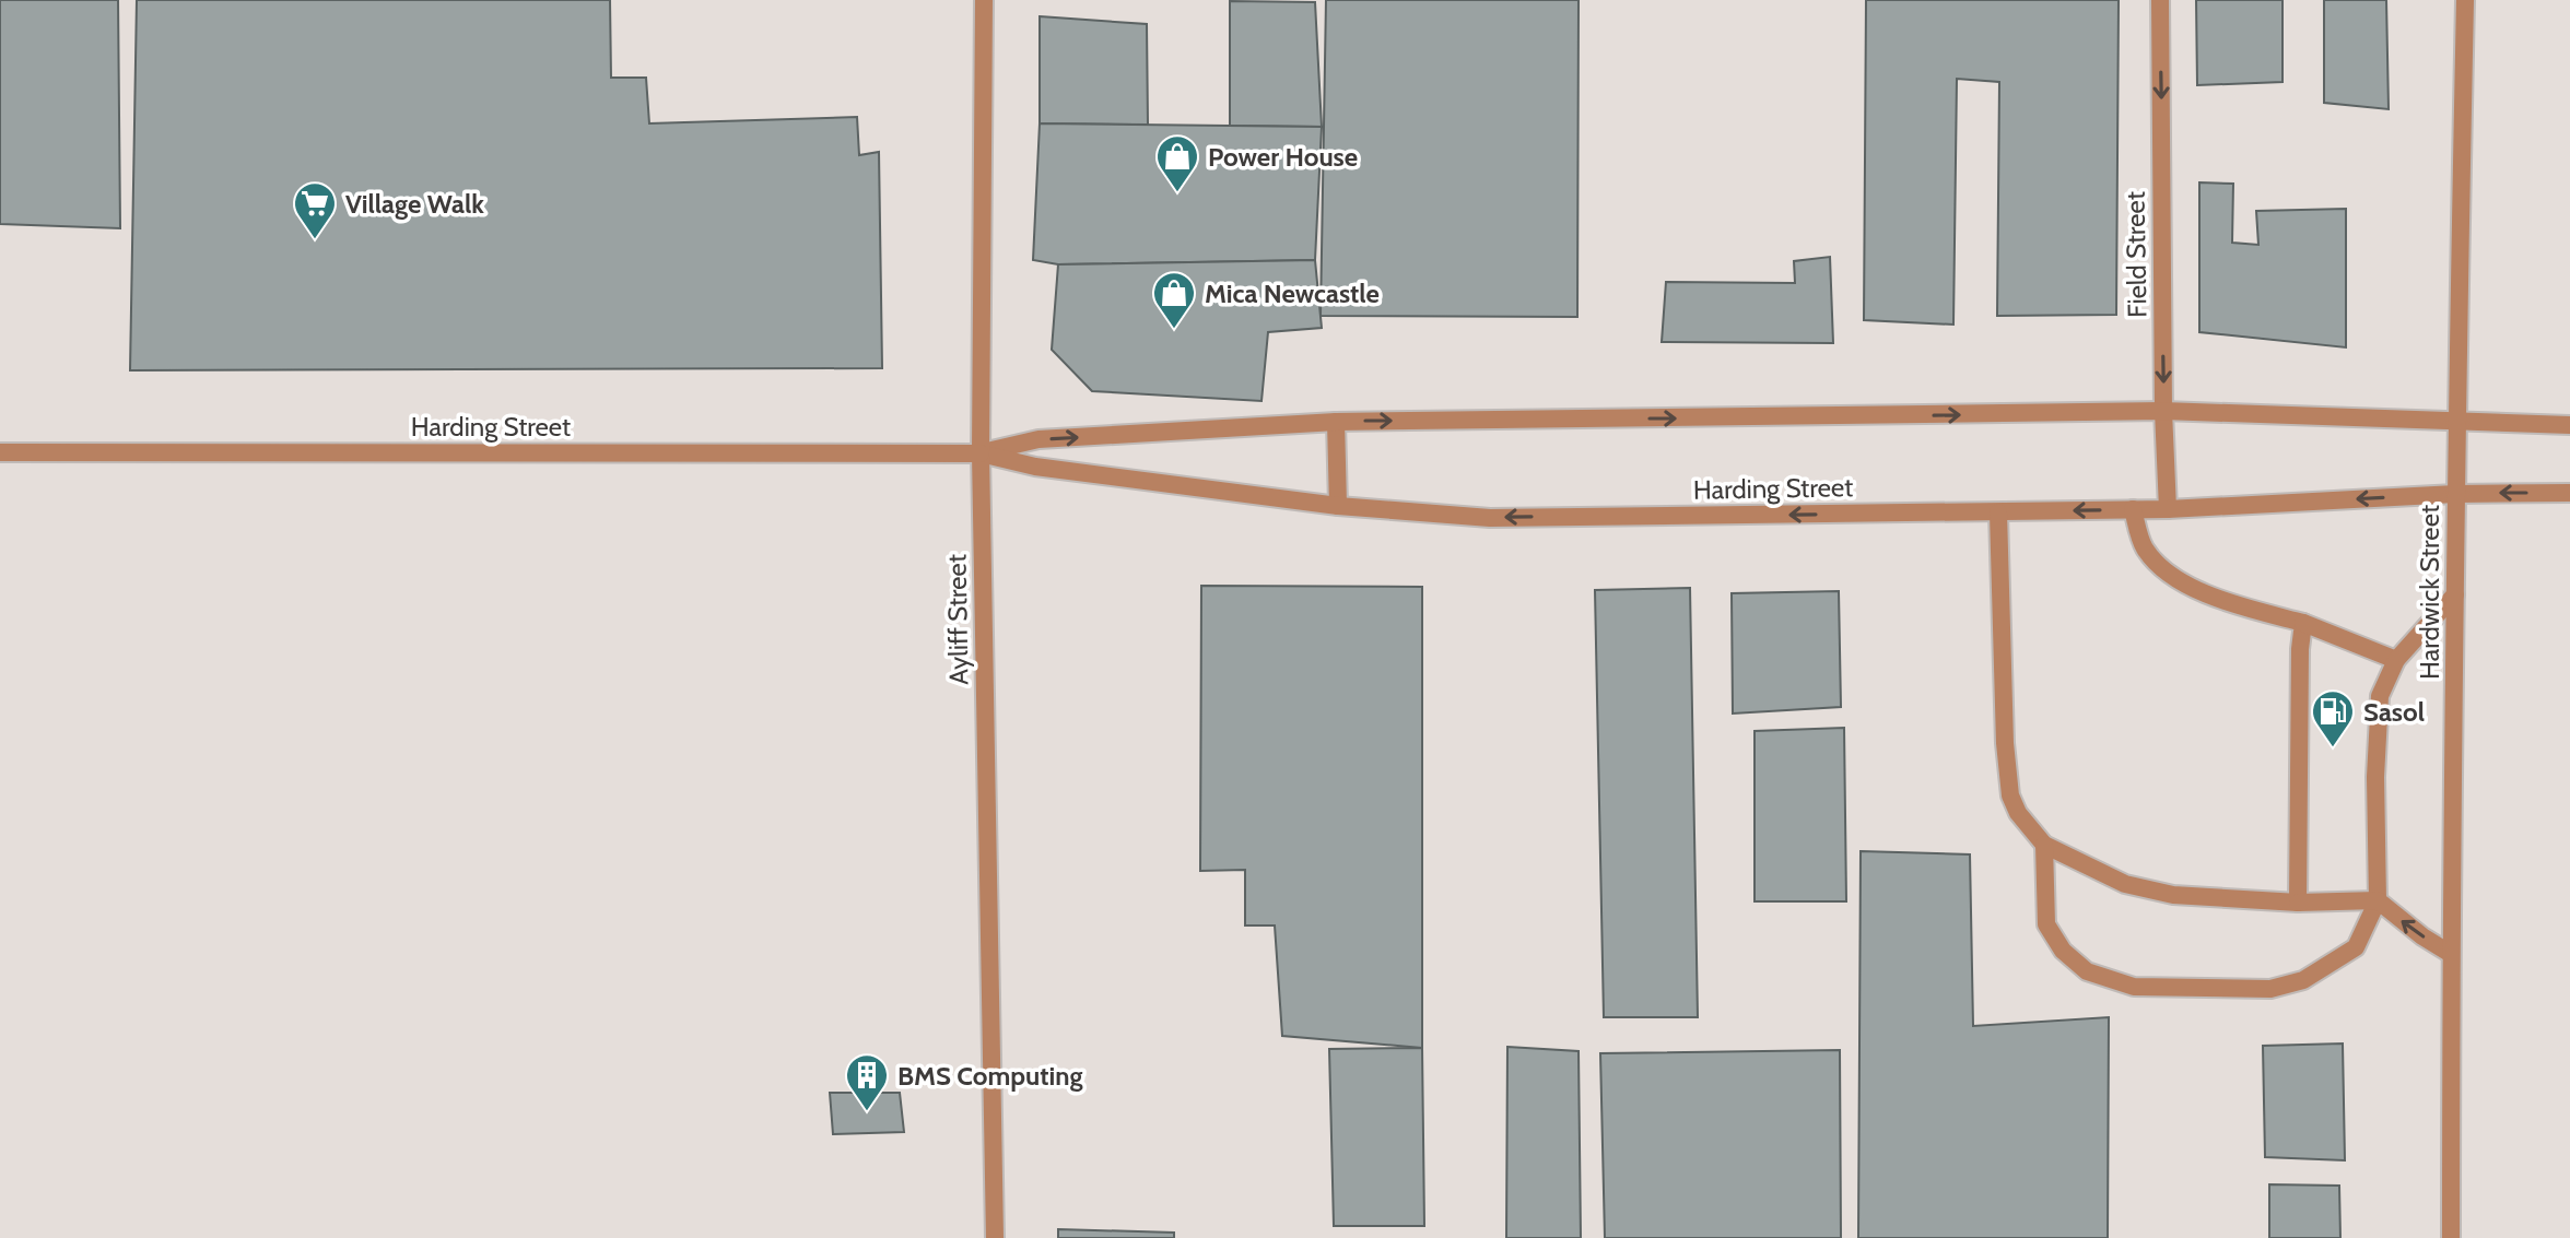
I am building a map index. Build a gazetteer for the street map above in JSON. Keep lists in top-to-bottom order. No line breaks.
{"streets":{"street":["Field Street","Harding Street","Hardwick Street","Ayliff Street"]},"crossings":[["Field Street","Harding Street"],["Harding Street","Hardwick Street"],["Harding Street","Ayliff Street"]],"one_way":["Field Street"],"places":{"shop":["Power House","Mica Newcastle"],"supermarket":["Village Walk"],"fuel station":["Sasol"],"building":["BMS Computing"]}}
